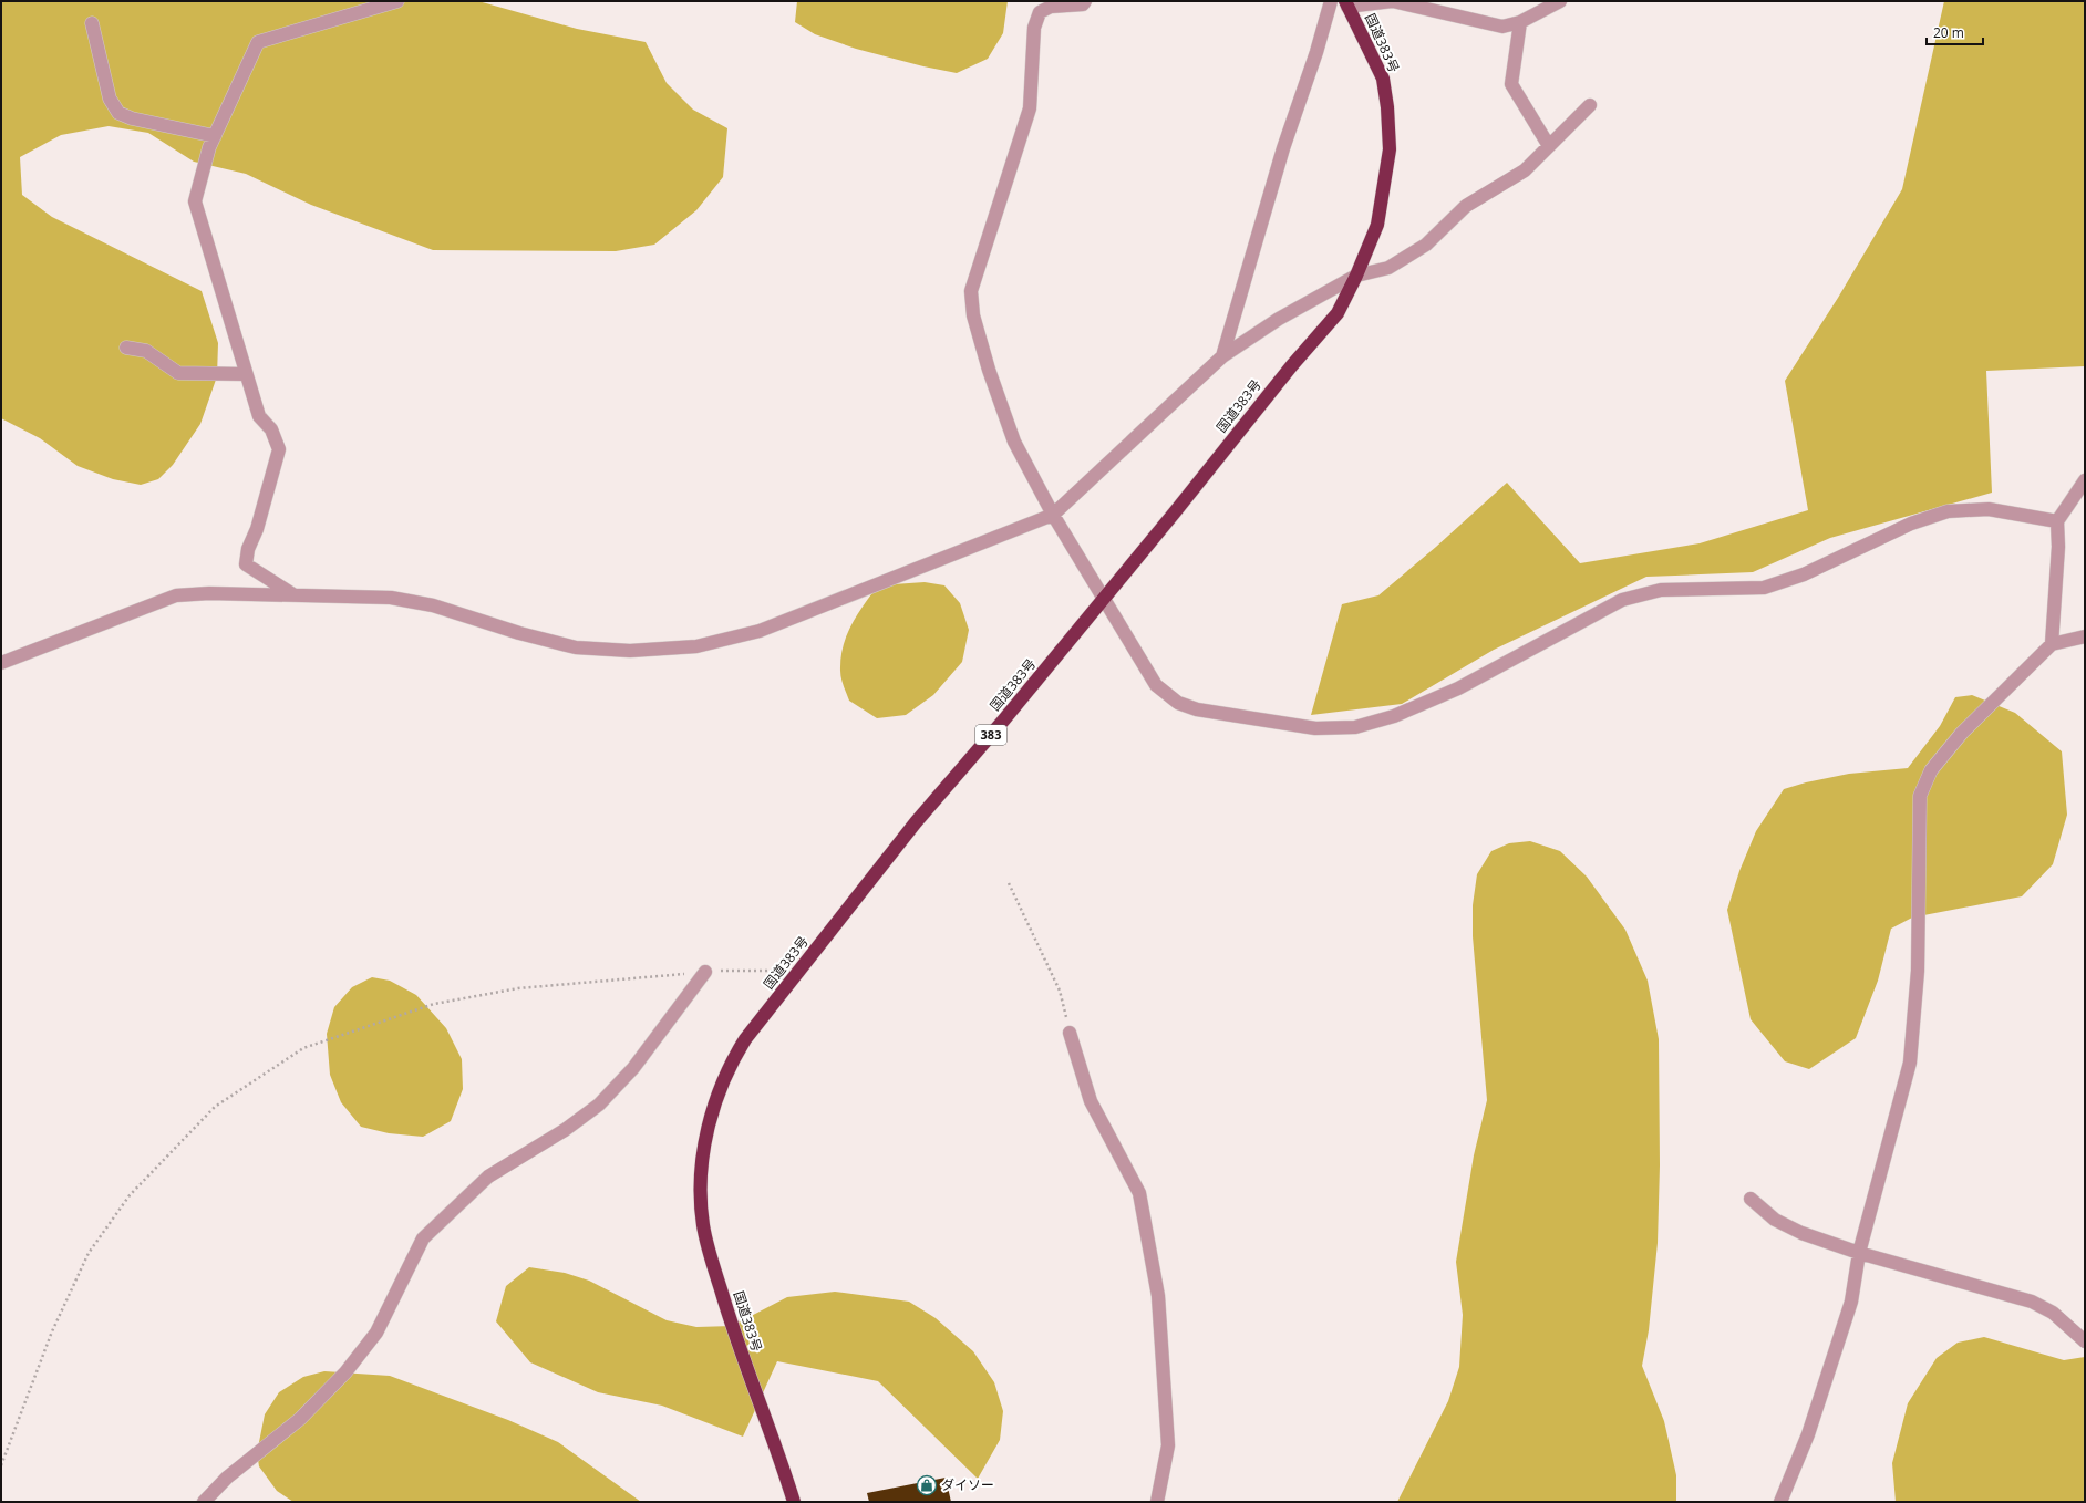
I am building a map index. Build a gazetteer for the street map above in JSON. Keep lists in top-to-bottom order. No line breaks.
{"streets":{"highway":["国道383号","383"]},"places":{"shop":["ダイソー"]},"scale_bar":"20 m"}
